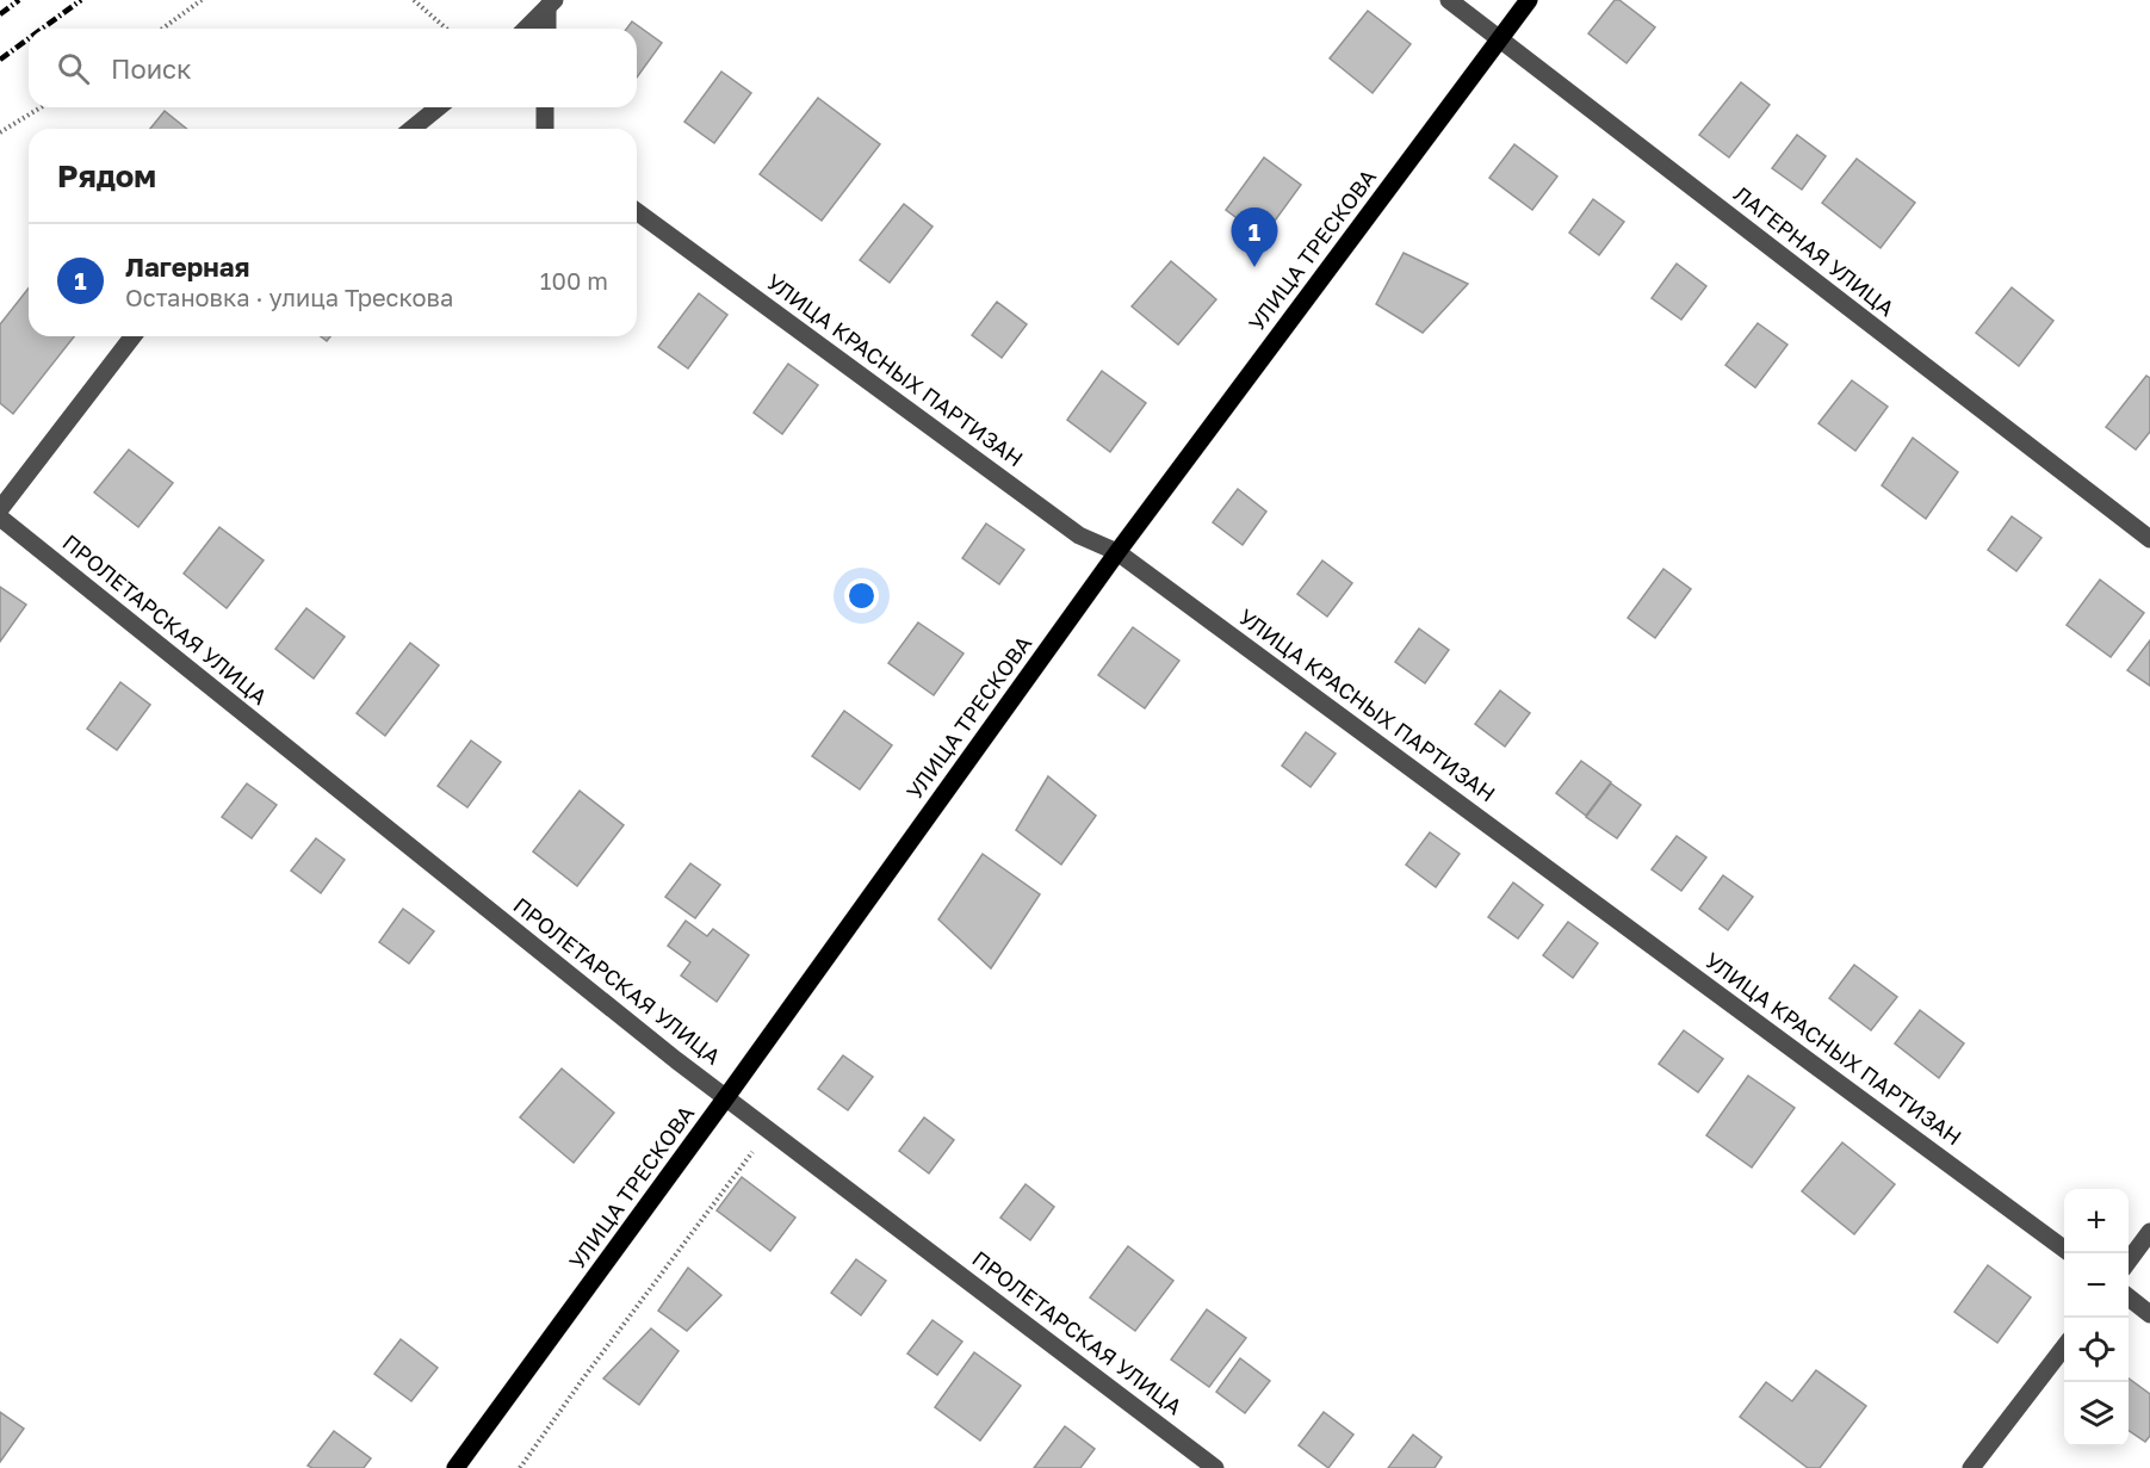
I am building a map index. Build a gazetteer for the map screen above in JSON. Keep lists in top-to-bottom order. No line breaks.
{"streets":{"main road":["УЛИЦА ТРЕСКОВА"],"street":["ЛАГЕРНАЯ УЛИЦА","УЛИЦА КРАСНЫХ ПАРТИЗАН","ПРОЛЕТАРСКАЯ УЛИЦА"]},"crossings":[["УЛИЦА ТРЕСКОВА","ЛАГЕРНАЯ УЛИЦА"],["УЛИЦА ТРЕСКОВА","УЛИЦА КРАСНЫХ ПАРТИЗАН"],["УЛИЦА ТРЕСКОВА","ПРОЛЕТАРСКАЯ УЛИЦА"]],"page":{"search":"Поиск","heading":"Рядом","pins":"1","list":[{"mark":"1","name":"Лагерная","note":"Остановка · улица Трескова","value":"100 m"}],"map_buttons":["+","−"]}}
